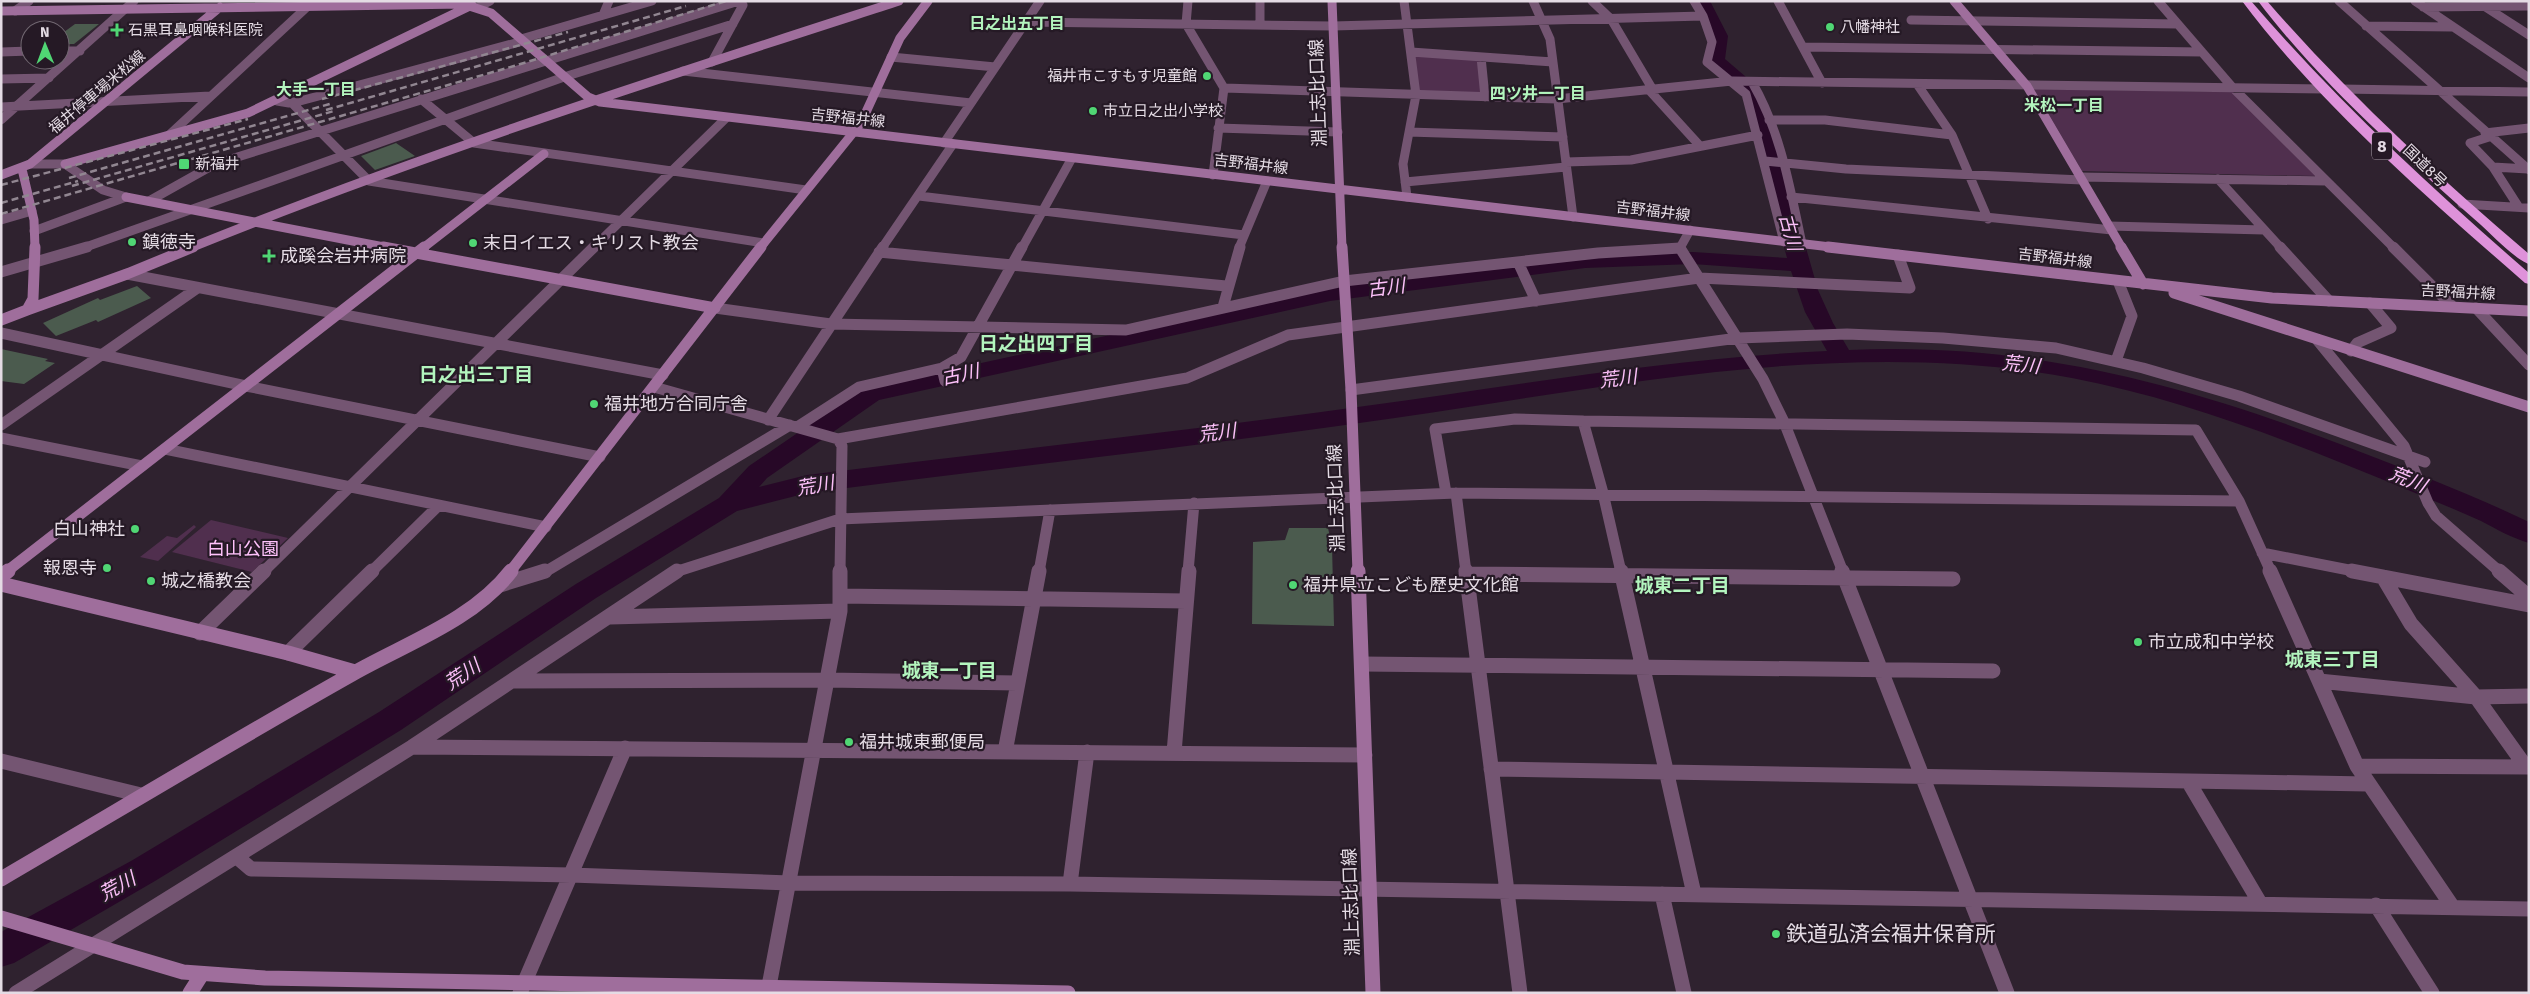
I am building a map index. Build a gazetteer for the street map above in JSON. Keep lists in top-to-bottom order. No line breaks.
{"streets":{"highway":["8","国道8号"],"street":["福井停車場米松線","淵上志比口線","吉野福井線"]},"crossings":[["淵上志比口線","吉野福井線"]],"districts":["日之出五丁目","大手一丁目","四ツ井一丁目","米松一丁目","日之出四丁目","日之出三丁目","城東二丁目","城東三丁目","城東一丁目"],"water":["古川","荒川"],"parks":["白山公園"],"places":{"other":["八幡神社","福井市こすもす児童館","市立日之出小学校","鎮徳寺","末日イエス・キリスト教会","福井地方合同庁舎","白山神社","報恩寺","城之橋教会","福井県立こども歴史文化館","市立成和中学校","福井城東郵便局","鉄道弘済会福井保育所"],"health":["石黒耳鼻咽喉科医院","成蹊会岩井病院"],"transit":["新福井"]},"north":"top"}
